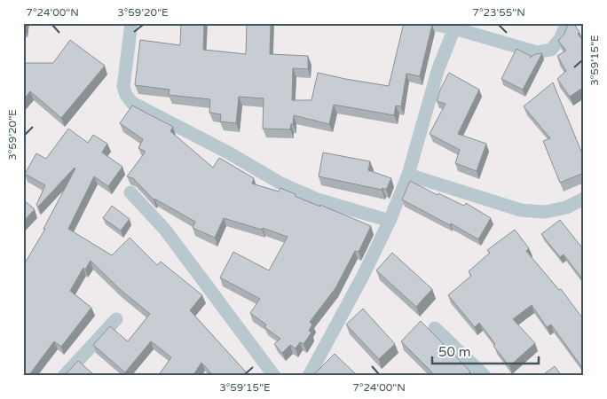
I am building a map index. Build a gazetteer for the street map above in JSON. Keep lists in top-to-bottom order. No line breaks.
{"scale_bar":"50 m","coordinates":["7°24'00\"N","3°59'20\"E","7°23'55\"N","3°59'15\"E"]}
